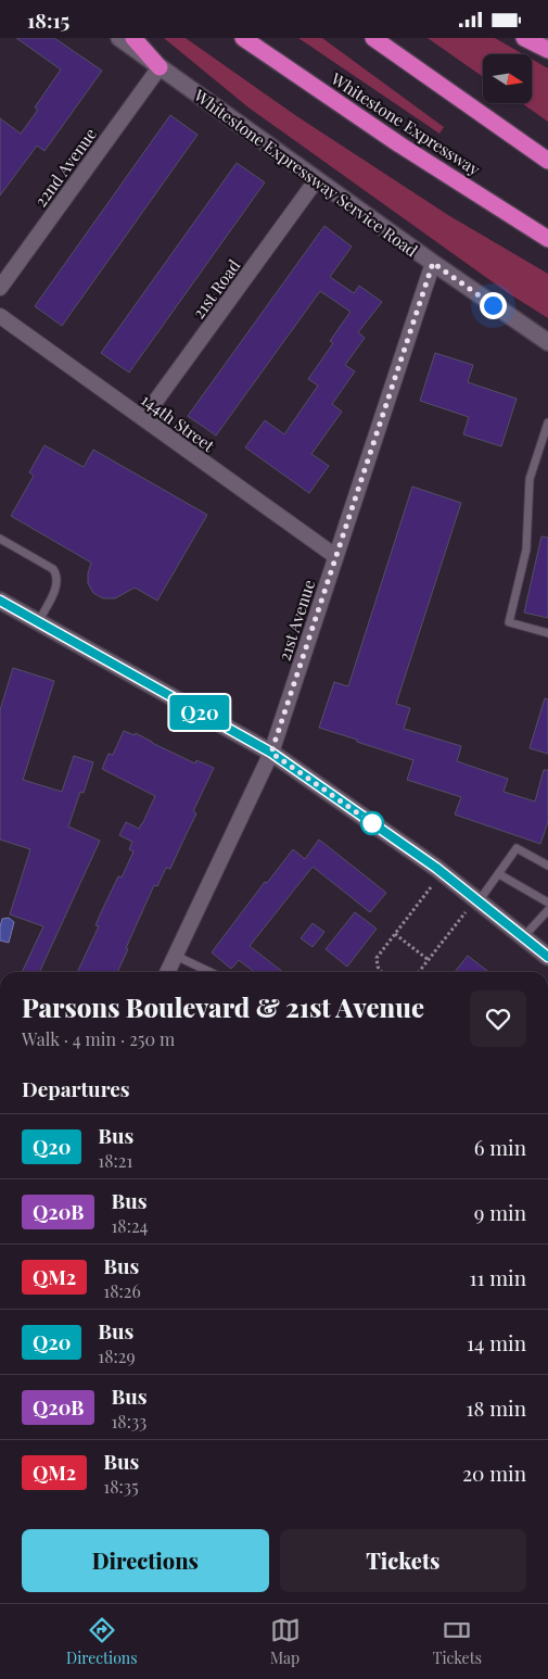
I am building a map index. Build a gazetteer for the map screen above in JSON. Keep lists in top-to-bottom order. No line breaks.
{"streets":{"highway":["Whitestone Expressway"],"street":["22nd Avenue","Whitestone Expressway Service Road","21st Road","144th Street","21st Avenue"]},"crossings":[["22nd Avenue","Whitestone Expressway Service Road"],["Whitestone Expressway Service Road","21st Road"],["Whitestone Expressway Service Road","21st Avenue"],["21st Road","144th Street"],["144th Street","21st Avenue"]],"lines":["bus line Q20"],"north":"right","page":{"status":"18:15","on_map":"Q20","heading":[["Parsons Boulevard & 21st Avenue","Walk · 4 min · 250 m"],"Departures"],"list":[{"mark":"Q20","name":"Bus","note":"18:21","value":"6 min"},{"mark":"Q20B","name":"Bus","note":"18:24","value":"9 min"},{"mark":"QM2","name":"Bus","note":"18:26","value":"11 min"},{"mark":"Q20","name":"Bus","note":"18:29","value":"14 min"},{"mark":"Q20B","name":"Bus","note":"18:33","value":"18 min"},{"mark":"QM2","name":"Bus","note":"18:35","value":"20 min"}],"buttons":["Directions","Tickets"],"tabs":["Directions","Map","Tickets"]}}
